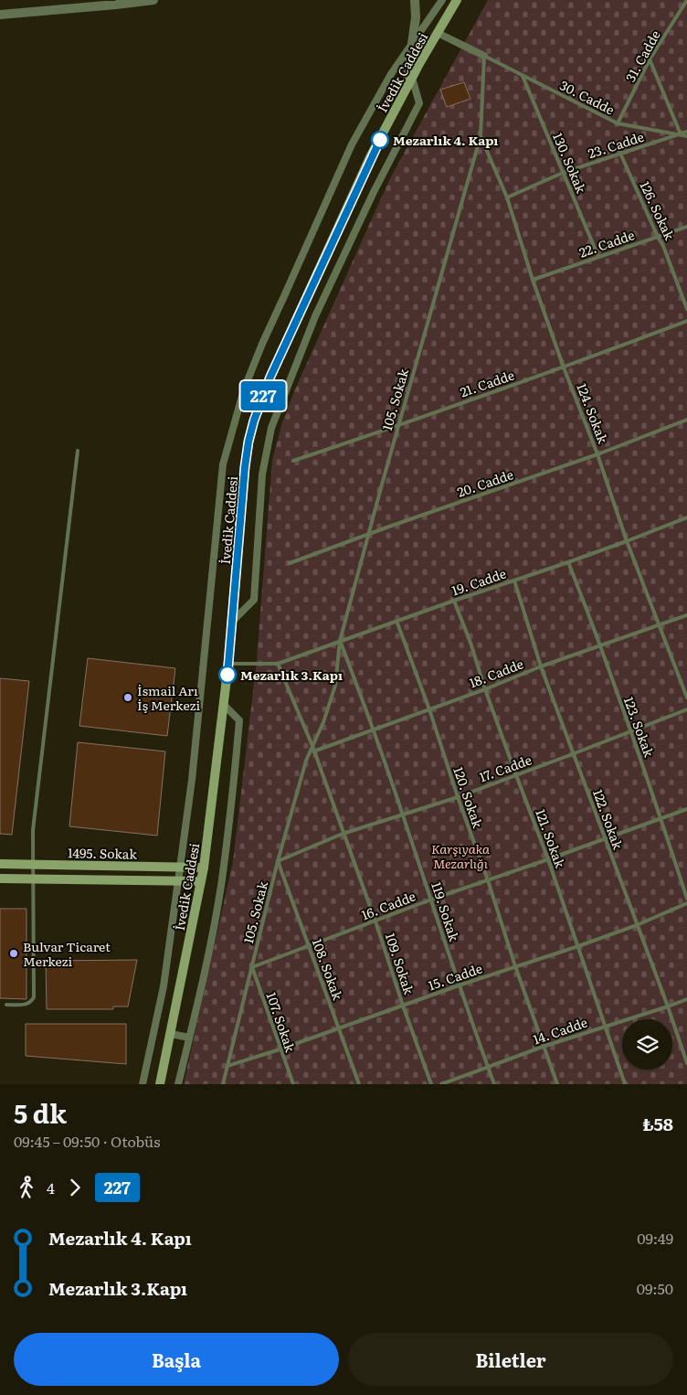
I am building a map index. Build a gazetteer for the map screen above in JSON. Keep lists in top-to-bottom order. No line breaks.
{"streets":{"main road":["İvedik Caddesi","1495. Sokak"],"lane":["31. Cadde","30. Cadde","23. Cadde","130. Sokak","126. Sokak","22. Cadde","21. Cadde","105. Sokak","124. Sokak","20. Cadde","19. Cadde","18. Cadde","123. Sokak","17. Cadde","120. Sokak","122. Sokak","121. Sokak","16. Cadde","119. Sokak","109. Sokak","108. Sokak","15. Cadde","107. Sokak","14. Cadde"]},"crossings":[["31. Cadde","30. Cadde"],["İvedik Caddesi","1495. Sokak"],["30. Cadde","23. Cadde"],["30. Cadde","130. Sokak"],["30. Cadde","105. Sokak"],["23. Cadde","130. Sokak"],["23. Cadde","126. Sokak"],["23. Cadde","124. Sokak"],["130. Sokak","22. Cadde"],["126. Sokak","22. Cadde"],["22. Cadde","124. Sokak"],["21. Cadde","105. Sokak"],["21. Cadde","124. Sokak"],["105. Sokak","124. Sokak"],["105. Sokak","20. Cadde"],["105. Sokak","19. Cadde"],["105. Sokak","17. Cadde"],["105. Sokak","16. Cadde"],["105. Sokak","119. Sokak"],["105. Sokak","109. Sokak"],["105. Sokak","108. Sokak"],["105. Sokak","15. Cadde"],["105. Sokak","107. Sokak"],["124. Sokak","20. Cadde"],["124. Sokak","19. Cadde"],["124. Sokak","18. Cadde"],["19. Cadde","123. Sokak"],["19. Cadde","120. Sokak"],["19. Cadde","122. Sokak"],["19. Cadde","121. Sokak"],["19. Cadde","119. Sokak"],["18. Cadde","123. Sokak"],["18. Cadde","120. Sokak"],["18. Cadde","122. Sokak"],["18. Cadde","121. Sokak"],["18. Cadde","119. Sokak"],["18. Cadde","109. Sokak"],["123. Sokak","17. Cadde"],["123. Sokak","16. Cadde"],["17. Cadde","120. Sokak"],["17. Cadde","122. Sokak"],["17. Cadde","121. Sokak"],["17. Cadde","119. Sokak"],["17. Cadde","109. Sokak"],["17. Cadde","108. Sokak"],["120. Sokak","16. Cadde"],["120. Sokak","15. Cadde"],["120. Sokak","14. Cadde"],["122. Sokak","16. Cadde"],["122. Sokak","15. Cadde"],["122. Sokak","14. Cadde"],["121. Sokak","16. Cadde"],["121. Sokak","15. Cadde"],["121. Sokak","14. Cadde"],["16. Cadde","119. Sokak"],["16. Cadde","109. Sokak"],["16. Cadde","108. Sokak"],["16. Cadde","107. Sokak"],["119. Sokak","15. Cadde"],["119. Sokak","14. Cadde"],["109. Sokak","15. Cadde"],["108. Sokak","15. Cadde"],["15. Cadde","107. Sokak"]],"parks":["Karşıyaka Mezarlığı"],"places":["Mezarlık 4. Kapı","Mezarlık 3.Kapı","İsmail Arı İş Merkezi","Bulvar Ticaret Merkezi"],"lines":["bus line 227"],"page":{"on_map":"227","heading":["5 dk","09:45 – 09:50 · Otobüs","₺58"],"legs":["4","227"],"list":[{"name":"Mezarlık 4. Kapı","value":"09:49"},{"name":"Mezarlık 3.Kapı","value":"09:50"}],"buttons":["Başla","Biletler"]}}
